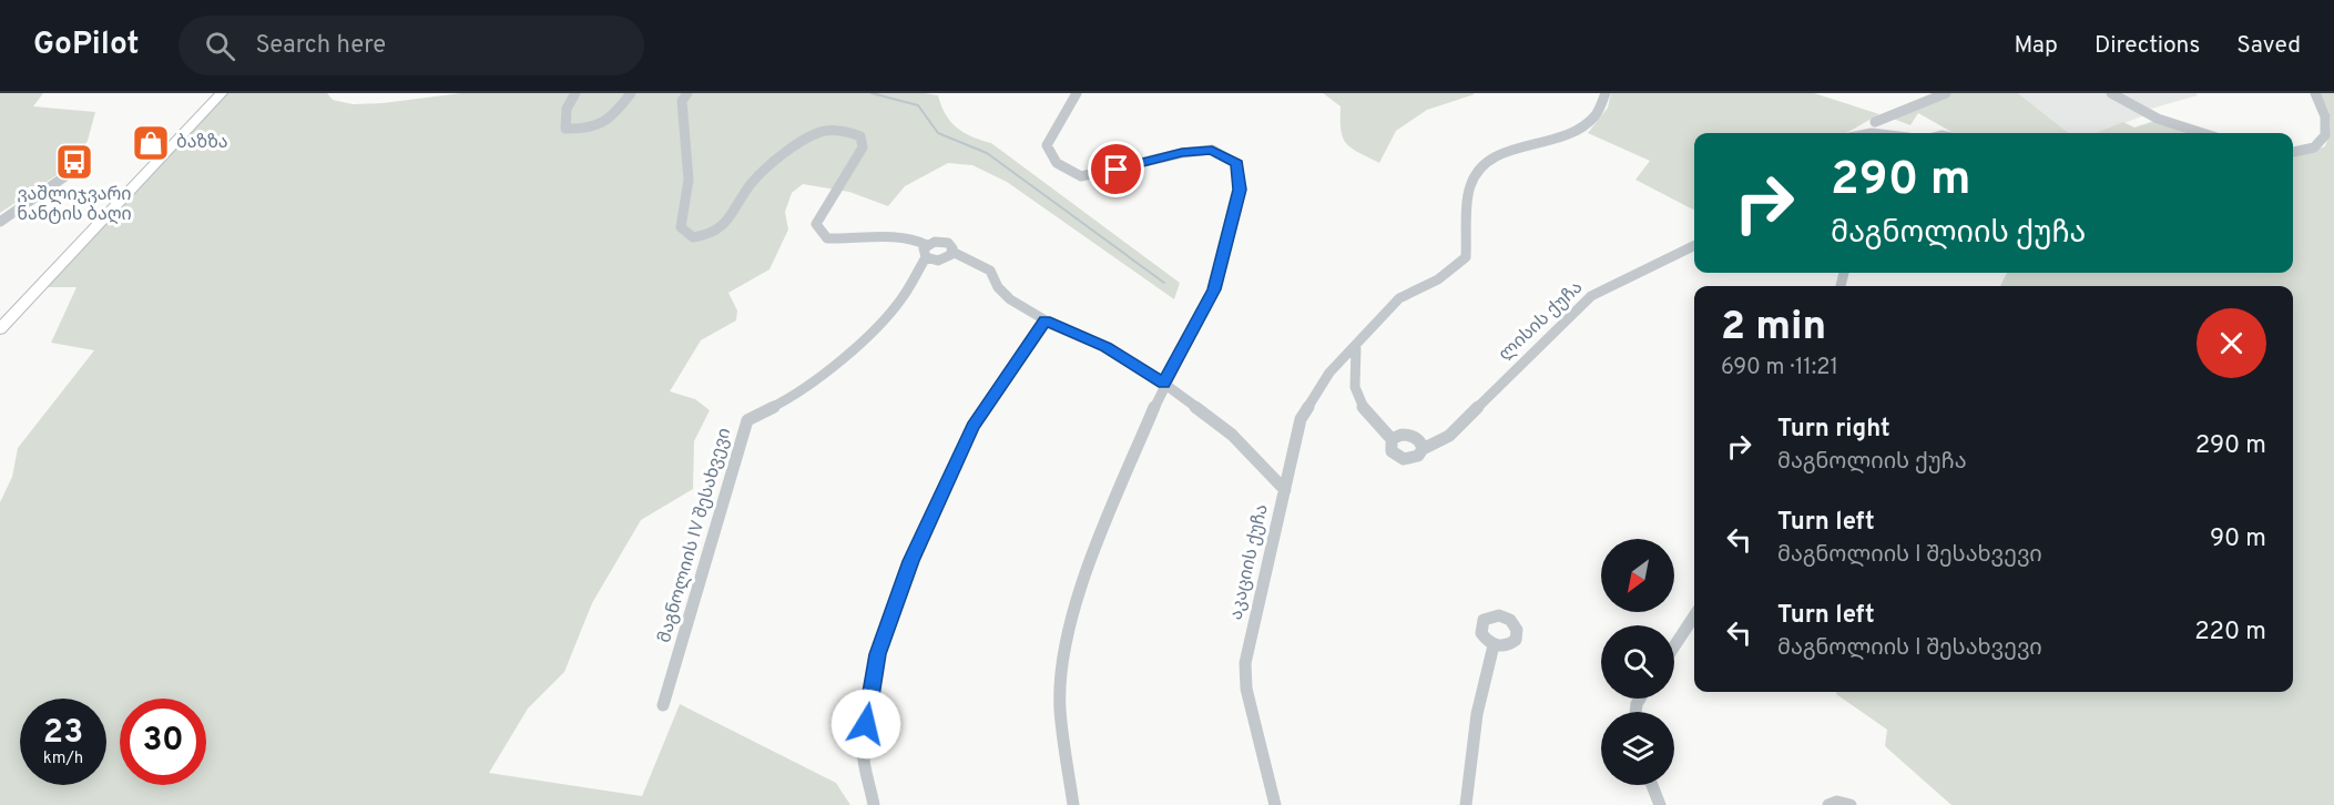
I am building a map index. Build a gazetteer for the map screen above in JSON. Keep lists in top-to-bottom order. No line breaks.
{"streets":{"street":["ლისის ქუჩა","მაგნოლიის IV შესახვევი","აკაციის ქუჩა"]},"places":{"shop":["ბაზზა"],"bus stop":["ვაშლიჯვარი ნანტის ბაღი"]},"north":"bottom left","page":{"header":"GoPilot","search":"Search here","nav":["Map","Directions","Saved"],"turn":["290 m","მაგნოლიის ქუჩა"],"heading":["2 min","690 m · 11:21"],"list":[{"name":"Turn right","note":"მაგნოლიის ქუჩა","value":"290 m"},{"name":"Turn left","note":"მაგნოლიის I შესახვევი","value":"90 m"},{"name":"Turn left","note":"მაგნოლიის I შესახვევი","value":"220 m"}],"speed":"23 km/h","limit":"30"}}
